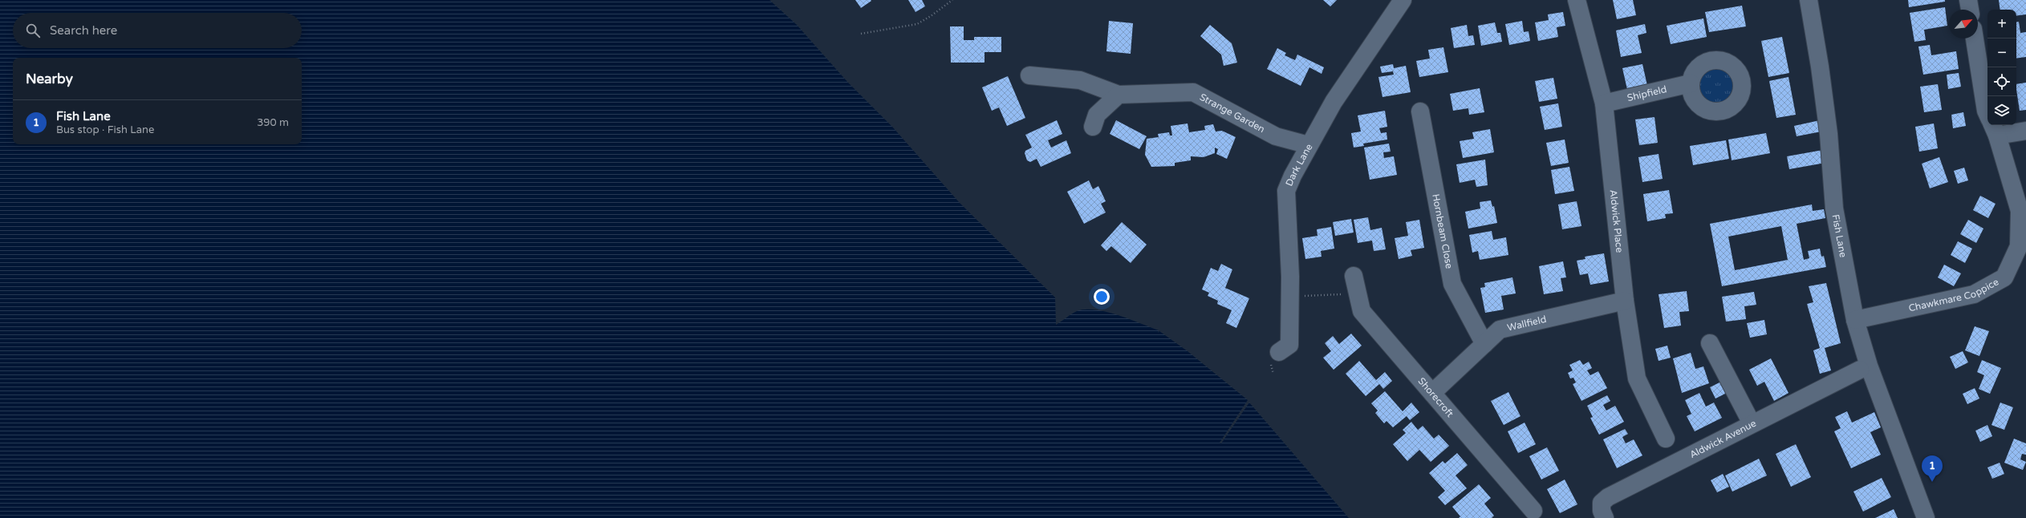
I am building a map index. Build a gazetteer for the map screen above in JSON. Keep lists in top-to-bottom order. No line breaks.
{"streets":{"street":["Shipfield","Strange Garden","Dark Lane","Aldwick Place","Hornbeam Close","Fish Lane","Chawkmare Coppice","Wallfield","Shorecroft","Aldwick Avenue"]},"crossings":[["Shipfield","Aldwick Place"],["Strange Garden","Dark Lane"],["Aldwick Place","Wallfield"],["Hornbeam Close","Wallfield"],["Fish Lane","Chawkmare Coppice"],["Wallfield","Shorecroft"]],"north":"top right","page":{"map_buttons":["+","−"],"search":"Search here","heading":"Nearby","list":[{"mark":"1","name":"Fish Lane","note":"Bus stop · Fish Lane","value":"390 m"}],"pins":"1"}}
